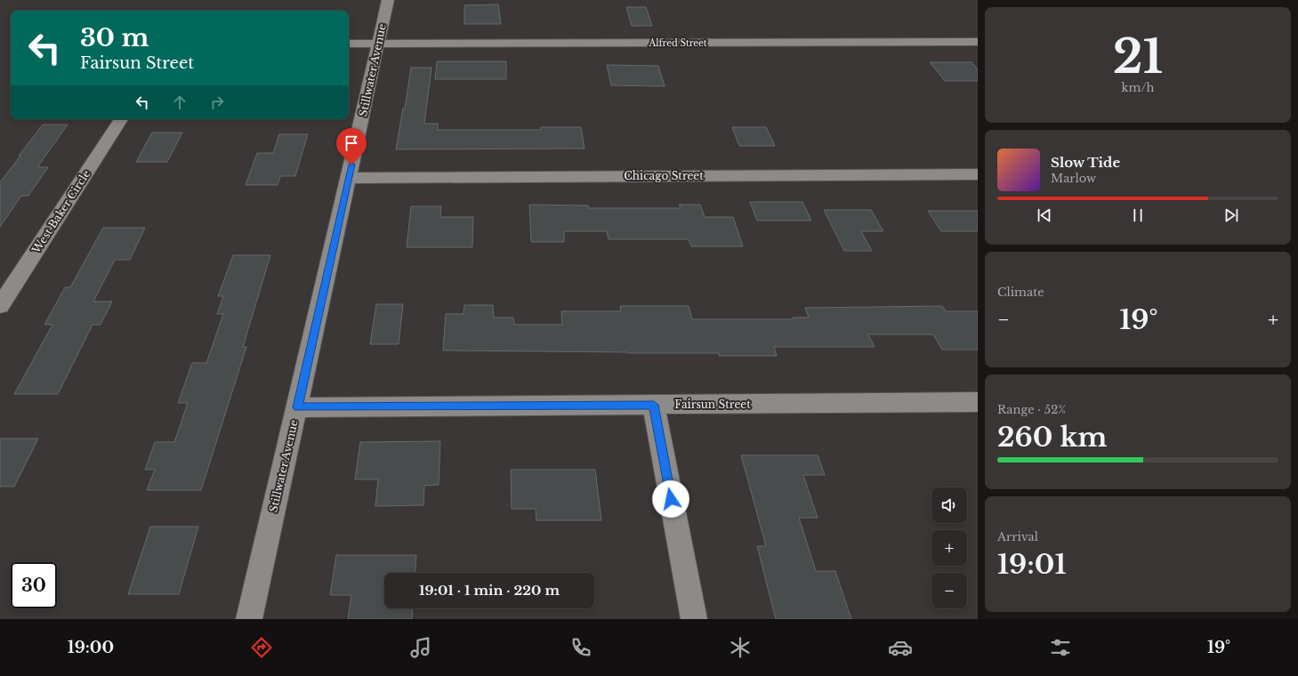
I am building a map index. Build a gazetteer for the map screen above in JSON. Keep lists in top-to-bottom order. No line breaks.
{"streets":{"street":["Alfred Street","Stillwater Avenue","Chicago Street","West Baker Circle","Fairsun Street"]},"crossings":[["Alfred Street","Stillwater Avenue"],["Stillwater Avenue","Chicago Street"],["Stillwater Avenue","Fairsun Street"]],"page":{"tile":[["21","km/h"],"Climate",["Range · 52%","260 km"],["Arrival","19:01"]],"turn":["30 m","Fairsun Street"],"song":["Slow Tide","Marlow"],"heat":["−","19°","+"],"map_buttons":["+","−"],"limit":"30","trip":"19:01 · 1 min · 220 m","tabs":["19:00","19°"]}}
